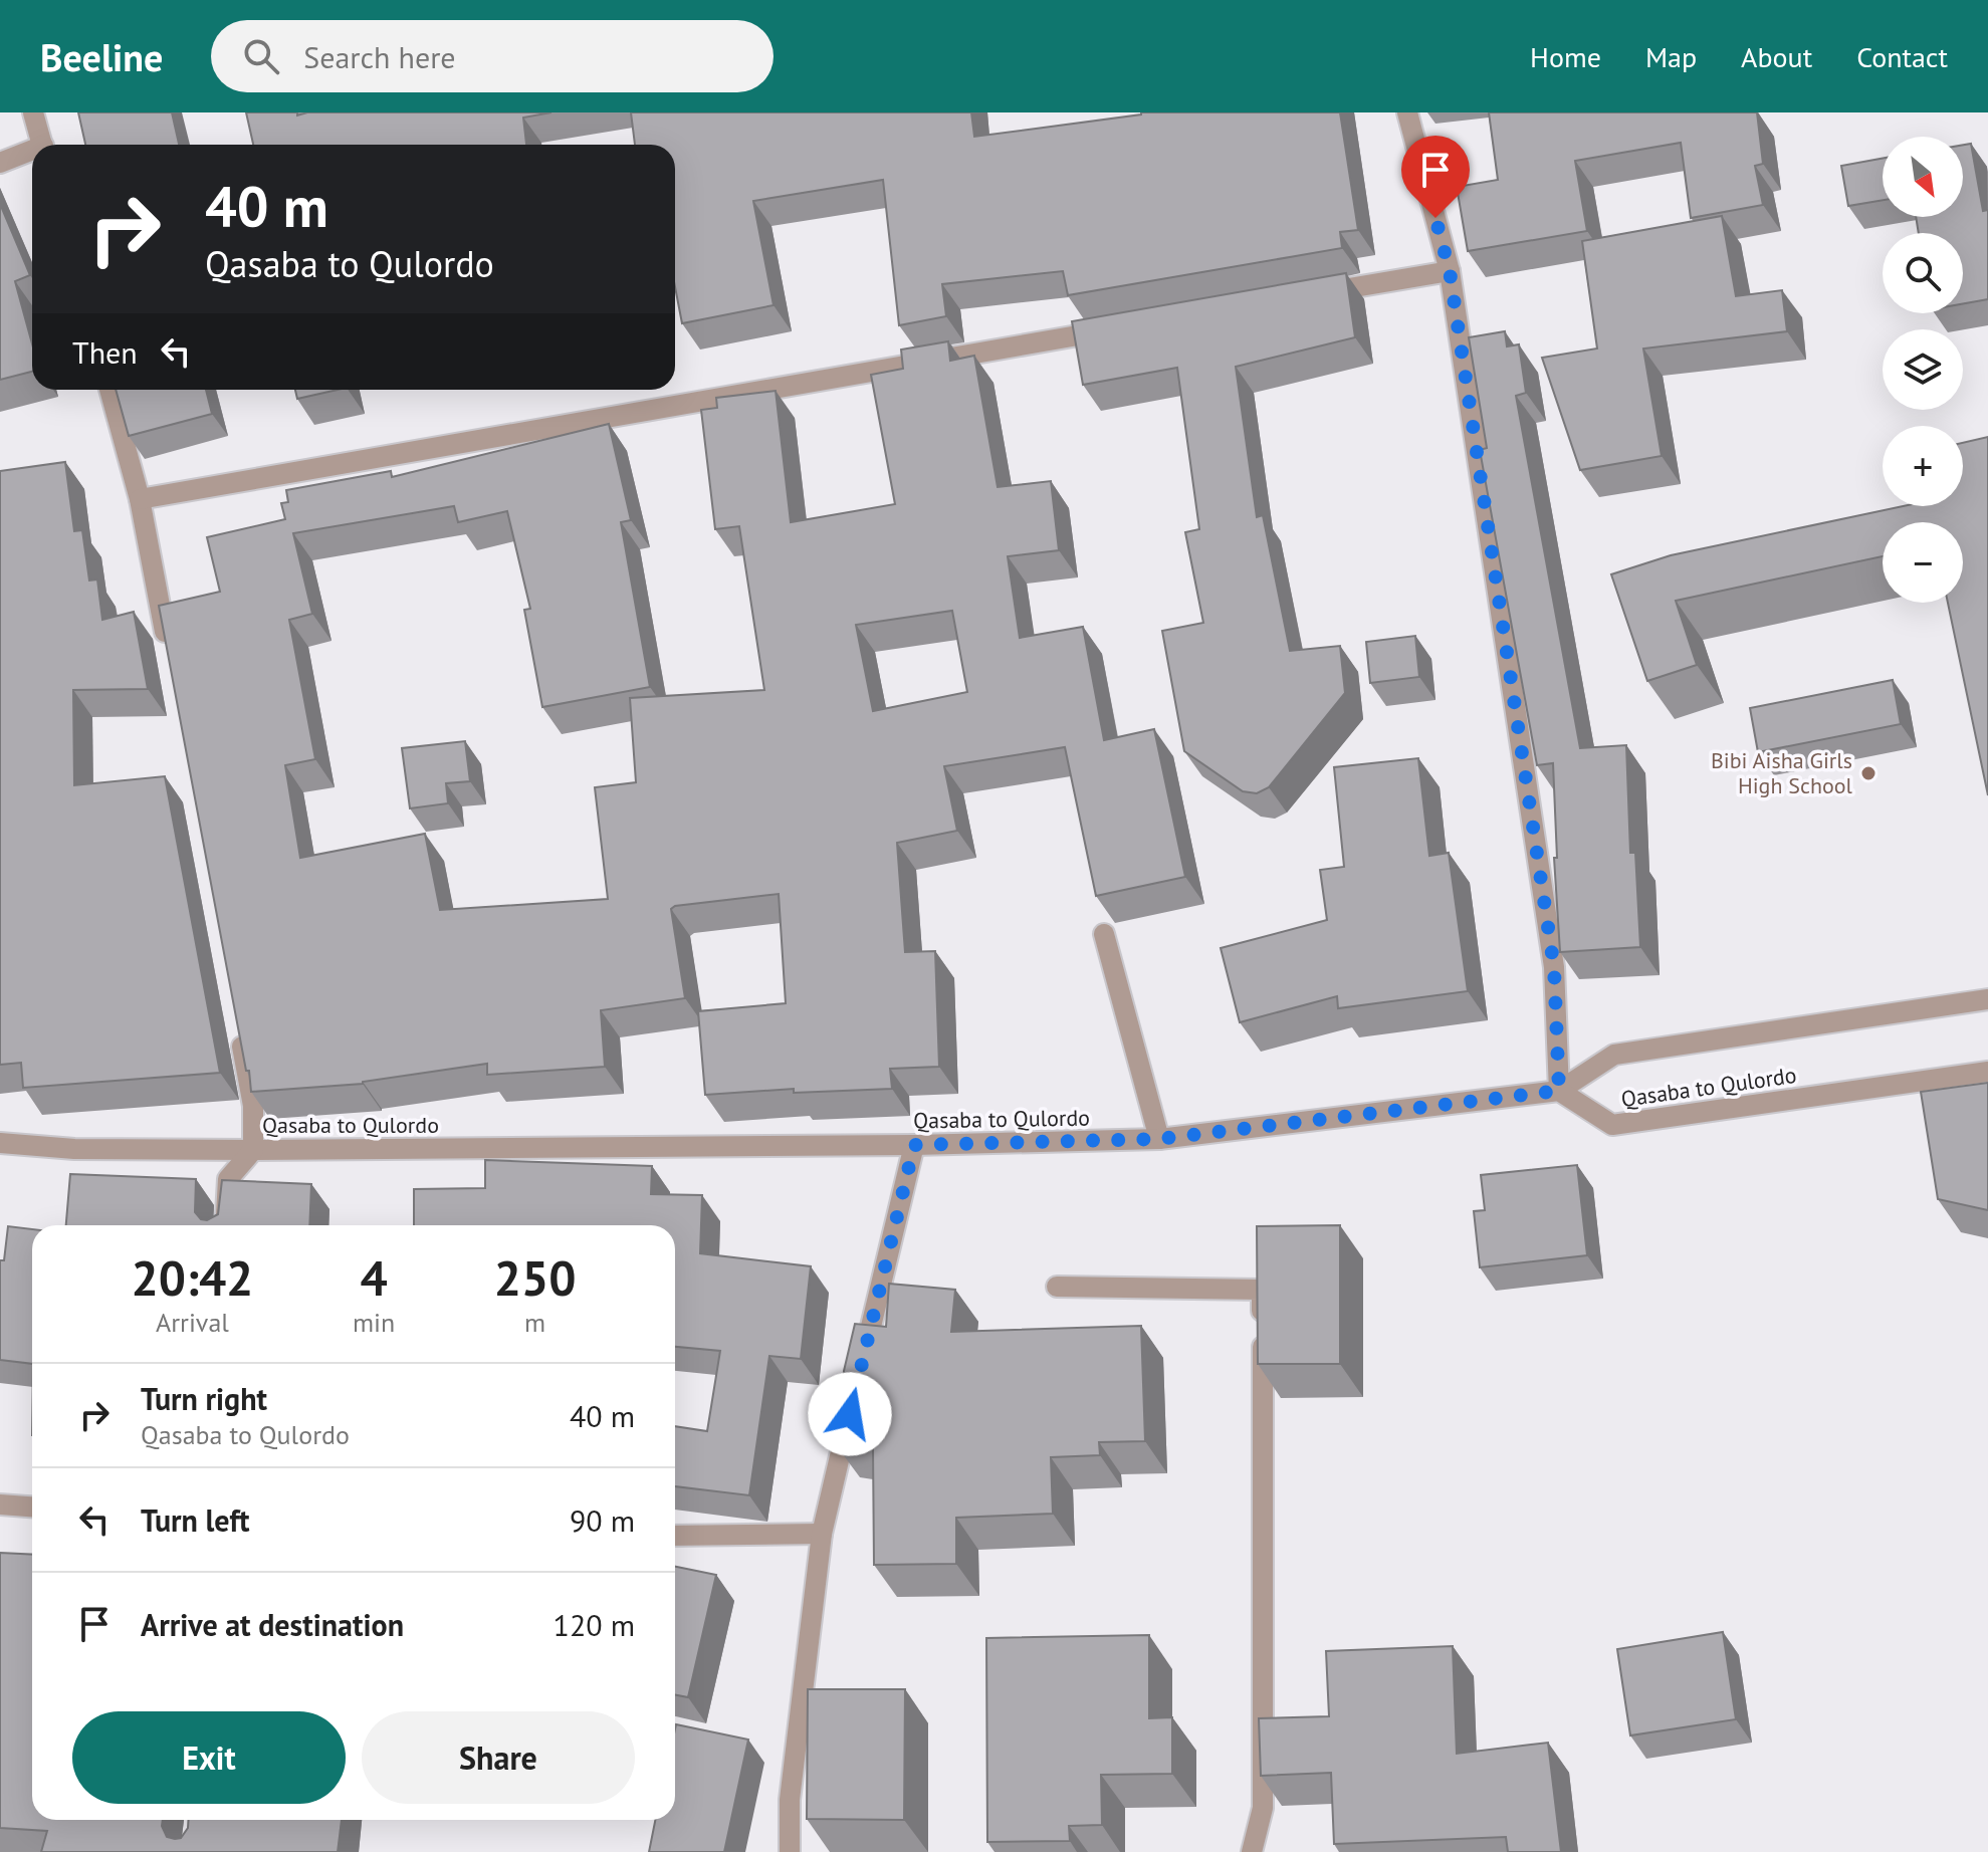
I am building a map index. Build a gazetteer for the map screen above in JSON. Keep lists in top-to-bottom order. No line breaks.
{"streets":{"street":["Qasaba to Qulordo"]},"places":["Bibi Aisha Girls High School"],"north":"bottom right","page":{"header":"Beeline","search":"Search here","nav":["Home","Map","About","Contact"],"map_buttons":["+","−"],"turn":["40 m","Qasaba to Qulordo"],"then":"Then","eta":["20:42","Arrival","4","min","250","m"],"list":[{"name":"Turn right","note":"Qasaba to Qulordo","value":"40 m"},{"name":"Turn left","value":"90 m"},{"name":"Arrive at destination","value":"120 m"}],"buttons":["Exit","Share"]}}
